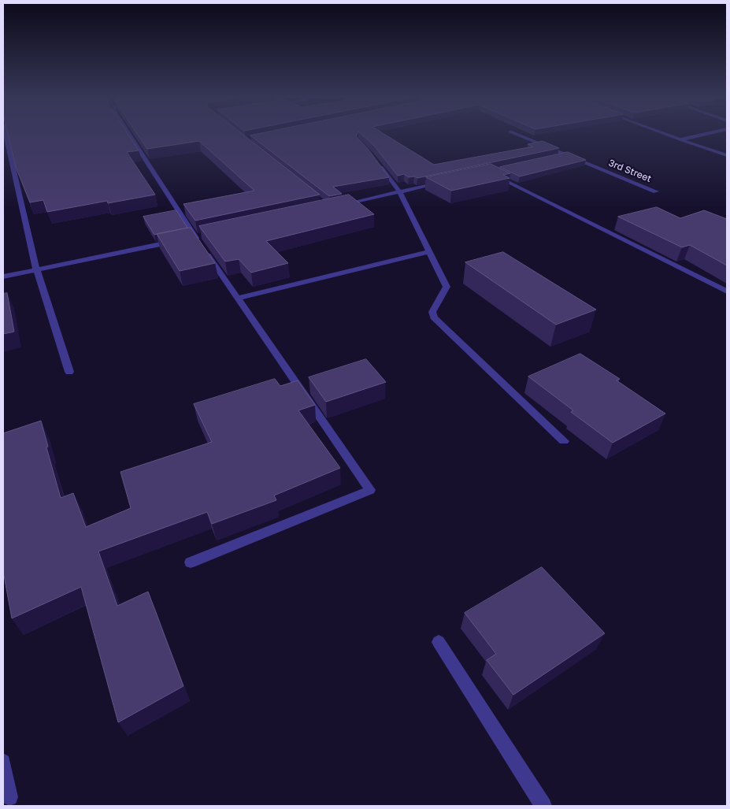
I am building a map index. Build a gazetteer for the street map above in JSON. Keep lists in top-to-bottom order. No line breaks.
{"streets":{"street":["3rd Street"]}}
